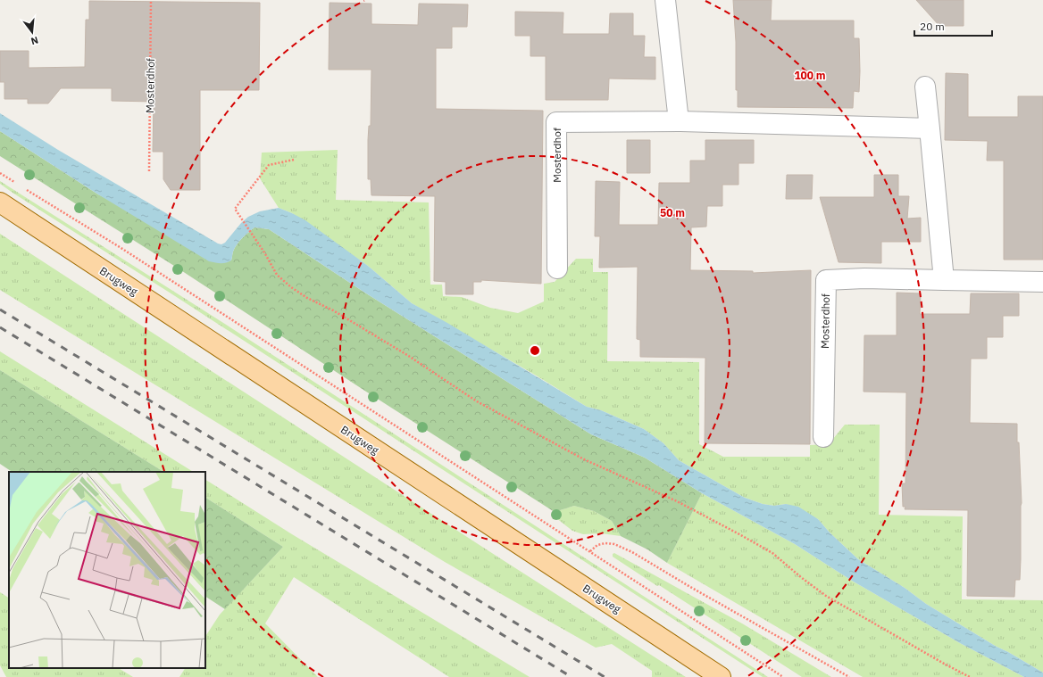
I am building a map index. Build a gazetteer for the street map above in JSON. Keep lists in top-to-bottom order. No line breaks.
{"streets":{"main road":["Brugweg"],"street":["Mosterdhof"]},"scale_bar":"20 m","north":"bottom","rings":["100 m","50 m"]}
